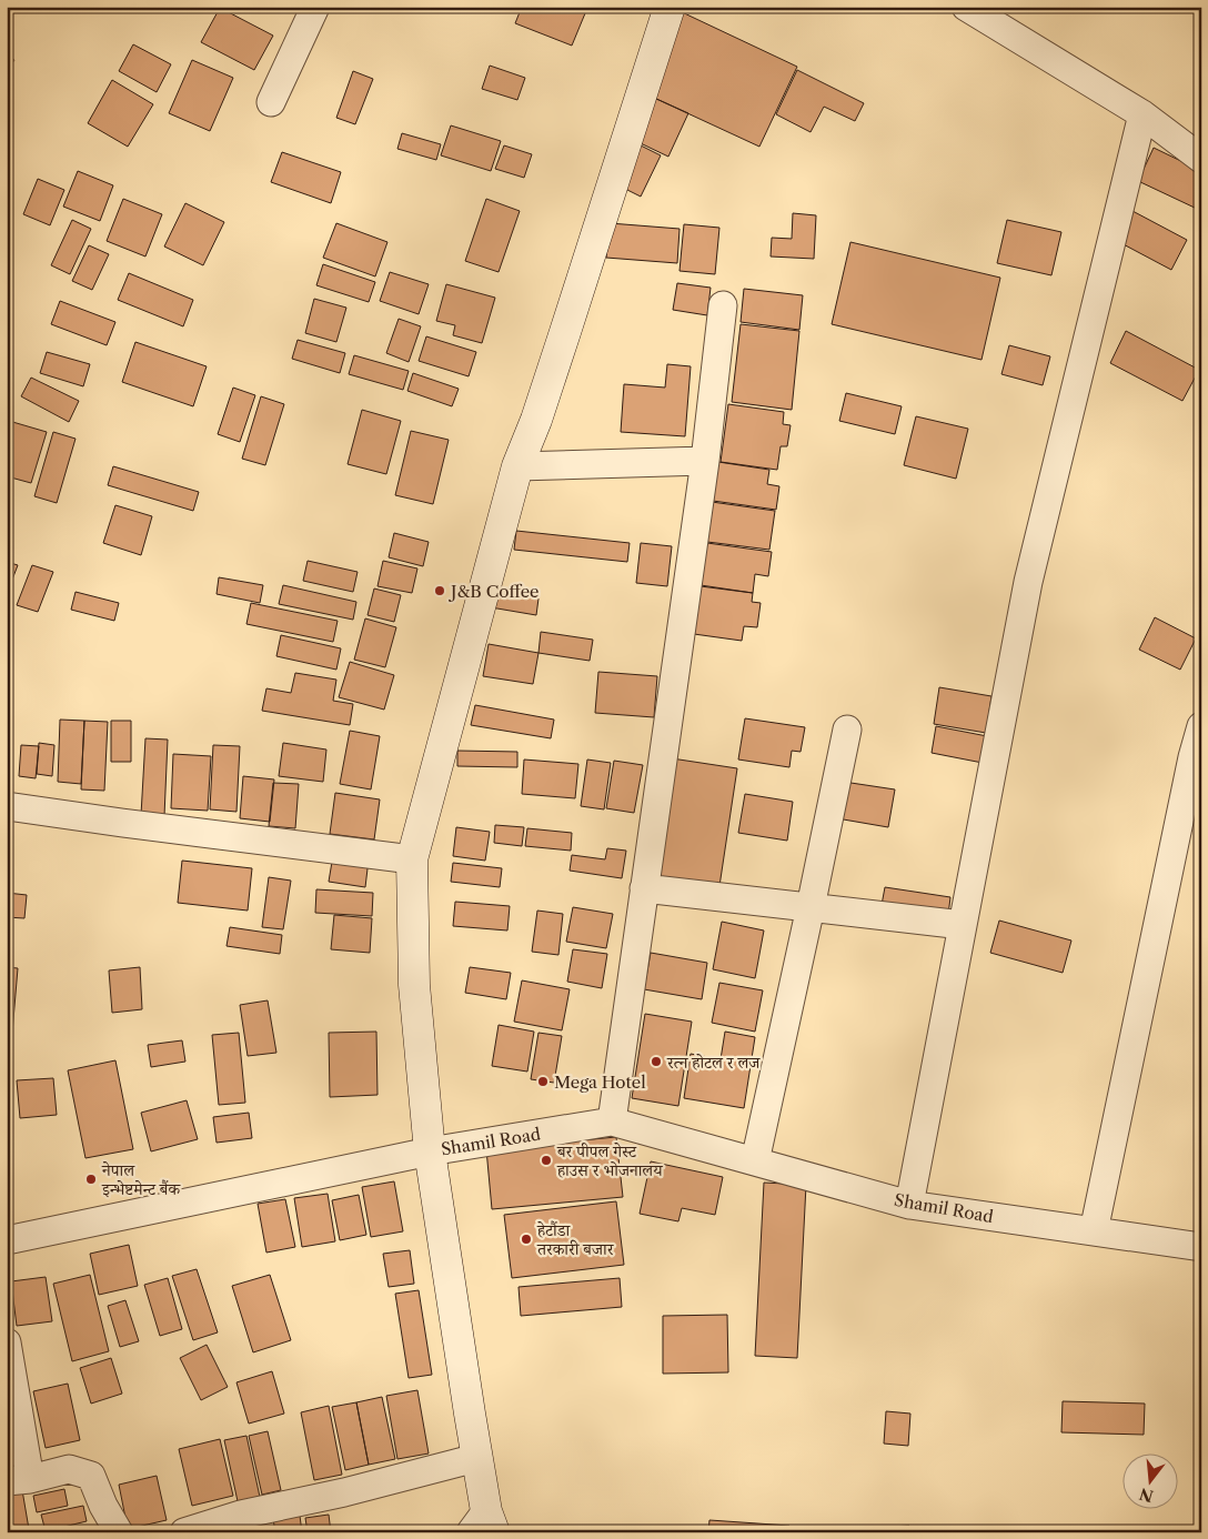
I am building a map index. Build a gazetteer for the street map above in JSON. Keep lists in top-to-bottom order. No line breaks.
{"streets":{"street":["Shamil Road"]},"places":["J&B Coffee","रत्‍न होटल र लज","Mega Hotel","बर पीपल गेस्ट हाउस र भोजनालय","नेपाल इन्भेष्टमेन्ट बैंक","हेटौंडा तरकारी बजार"],"north":"bottom"}
